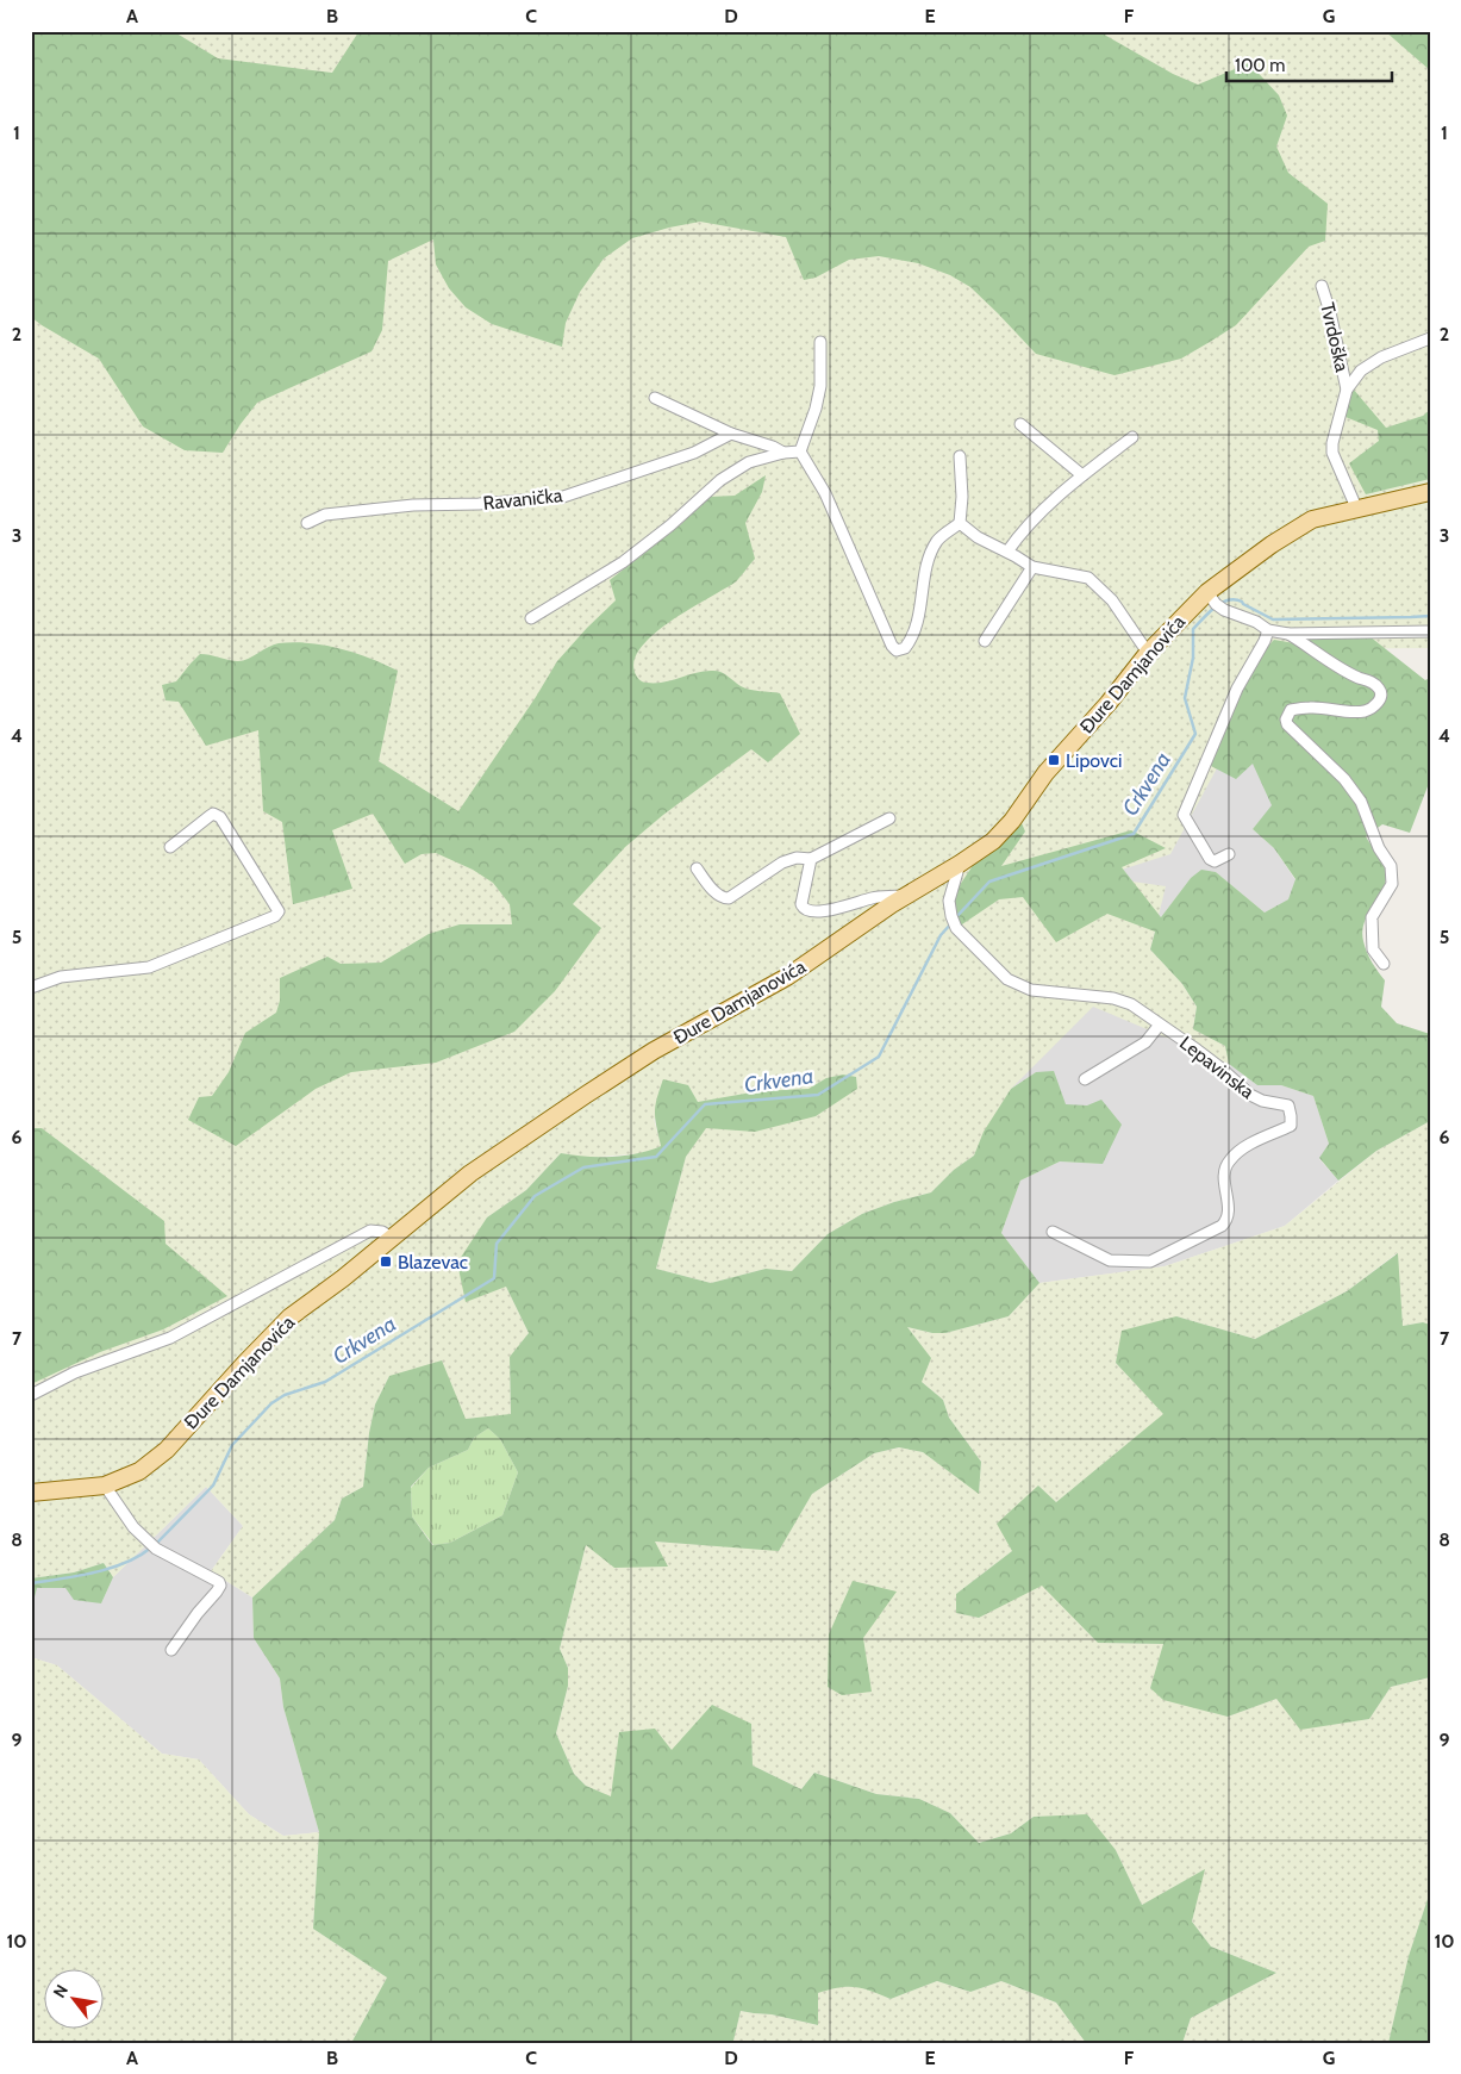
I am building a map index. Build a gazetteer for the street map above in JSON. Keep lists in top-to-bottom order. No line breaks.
{"streets":{"main road":["Đure Damjanovića"],"street":["Tvrdoška","Ravanička","Lepavinska"]},"crossings":[["Tvrdoška","Đure Damjanovića"],["Đure Damjanovića","Lepavinska"]],"water":["Crkvena"],"places":{"transit":["Lipovci","Blazevac"]},"scale_bar":"100 m","north":"top left","grid":{"columns":["A","B","C","D","E","F","G"],"rows":["1","2","3","4","5","6","7","8","9","10"]}}
